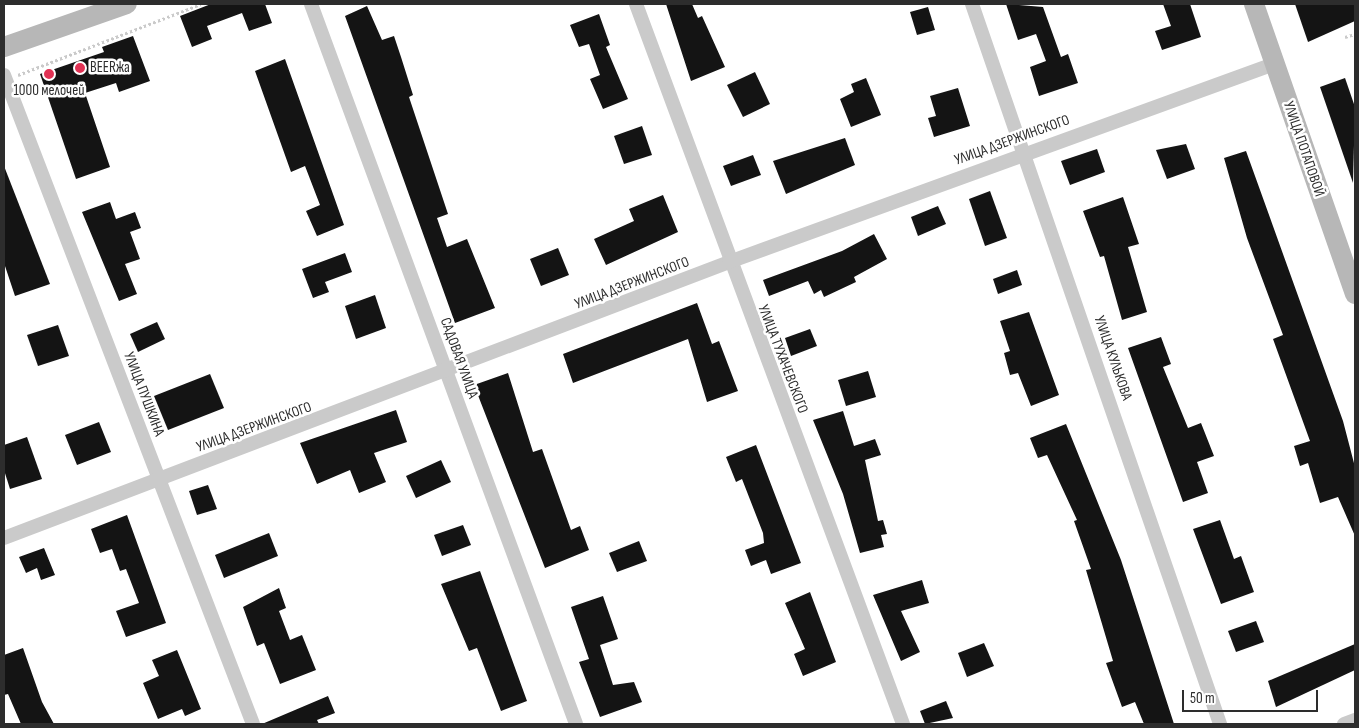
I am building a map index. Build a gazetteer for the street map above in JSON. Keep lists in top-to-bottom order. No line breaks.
{"streets":{"main road":["УЛИЦА ПОТАПОВОЙ"],"street":["УЛИЦА ДЗЕРЖИНСКОГО","САДОВАЯ УЛИЦА","УЛИЦА КУЛЬКОВА","УЛИЦА ТУХАЧЕВСКОГО","УЛИЦА ПУШКИНА"]},"crossings":[["УЛИЦА ДЗЕРЖИНСКОГО","УЛИЦА ПОТАПОВОЙ"],["УЛИЦА ДЗЕРЖИНСКОГО","САДОВАЯ УЛИЦА"],["УЛИЦА ДЗЕРЖИНСКОГО","УЛИЦА КУЛЬКОВА"],["УЛИЦА ДЗЕРЖИНСКОГО","УЛИЦА ТУХАЧЕВСКОГО"],["УЛИЦА ДЗЕРЖИНСКОГО","УЛИЦА ПУШКИНА"]],"places":["BEERжа","1000 мелочей"],"scale_bar":"50 m"}
